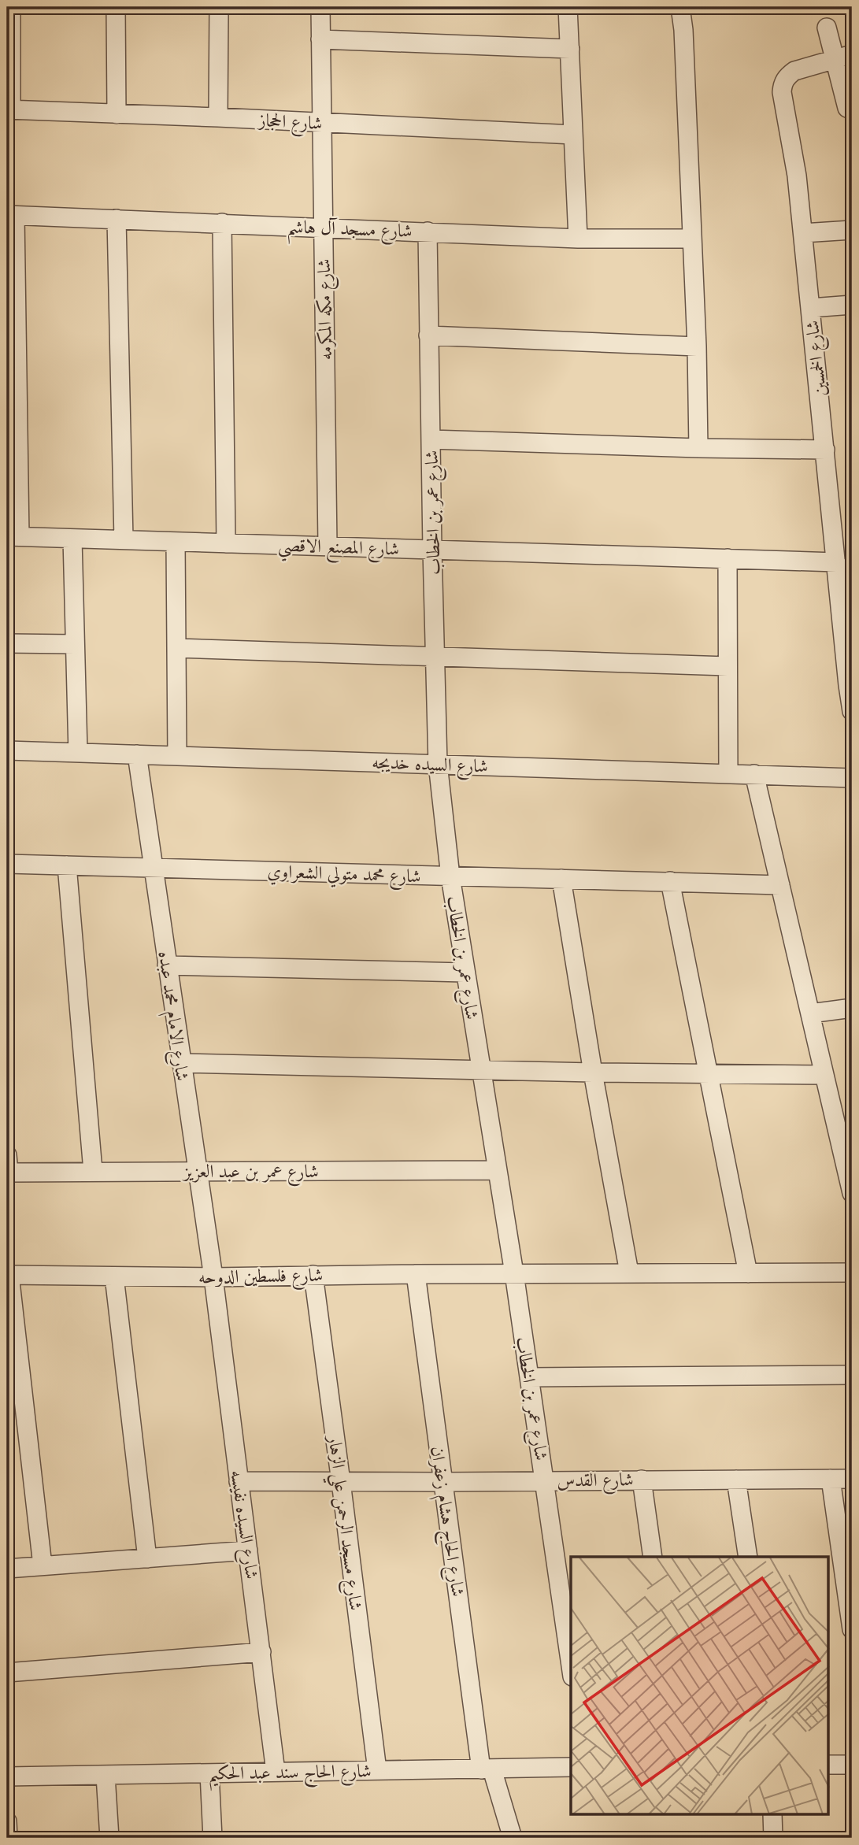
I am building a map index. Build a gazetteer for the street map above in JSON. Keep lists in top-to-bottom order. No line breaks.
{"streets":{"street":["شارع الحجاز","شارع مسجد آل هاشم","شارع مكه المكرمه","شارع الخمسين","شارع عمر بن الخطاب","شارع المصنع الاقصي","شارع السيده خديجه","شارع محمد متولي الشعراوي","شارع الامام محمد عبده","شارع عمر بن عبد العزيز","شارع فلسطين الدوحه","شارع القدس","شارع الحاج هشام زعفران","شارع مسجد الرحمن علي الزهار","شارع السيده نفيسه","شارع الحاج سند عبد الحكيم"]},"crossings":[["شارع الحجاز","شارع مكه المكرمه"],["شارع مسجد آل هاشم","شارع مكه المكرمه"],["شارع مسجد آل هاشم","شارع عمر بن الخطاب"],["شارع مكه المكرمه","شارع المصنع الاقصي"],["شارع الخمسين","شارع المصنع الاقصي"],["شارع عمر بن الخطاب","شارع المصنع الاقصي"],["شارع عمر بن الخطاب","شارع السيده خديجه"],["شارع عمر بن الخطاب","شارع محمد متولي الشعراوي"],["شارع عمر بن الخطاب","شارع عمر بن عبد العزيز"],["شارع عمر بن الخطاب","شارع فلسطين الدوحه"],["شارع عمر بن الخطاب","شارع القدس"],["شارع السيده خديجه","شارع الامام محمد عبده"],["شارع محمد متولي الشعراوي","شارع الامام محمد عبده"],["شارع الامام محمد عبده","شارع عمر بن عبد العزيز"],["شارع الامام محمد عبده","شارع فلسطين الدوحه"],["شارع الامام محمد عبده","شارع السيده نفيسه"],["شارع فلسطين الدوحه","شارع الحاج هشام زعفران"],["شارع فلسطين الدوحه","شارع مسجد الرحمن علي الزهار"],["شارع فلسطين الدوحه","شارع السيده نفيسه"],["شارع القدس","شارع الحاج هشام زعفران"],["شارع القدس","شارع مسجد الرحمن علي الزهار"],["شارع القدس","شارع السيده نفيسه"],["شارع الحاج هشام زعفران","شارع الحاج سند عبد الحكيم"],["شارع مسجد الرحمن علي الزهار","شارع الحاج سند عبد الحكيم"],["شارع السيده نفيسه","شارع الحاج سند عبد الحكيم"]]}
